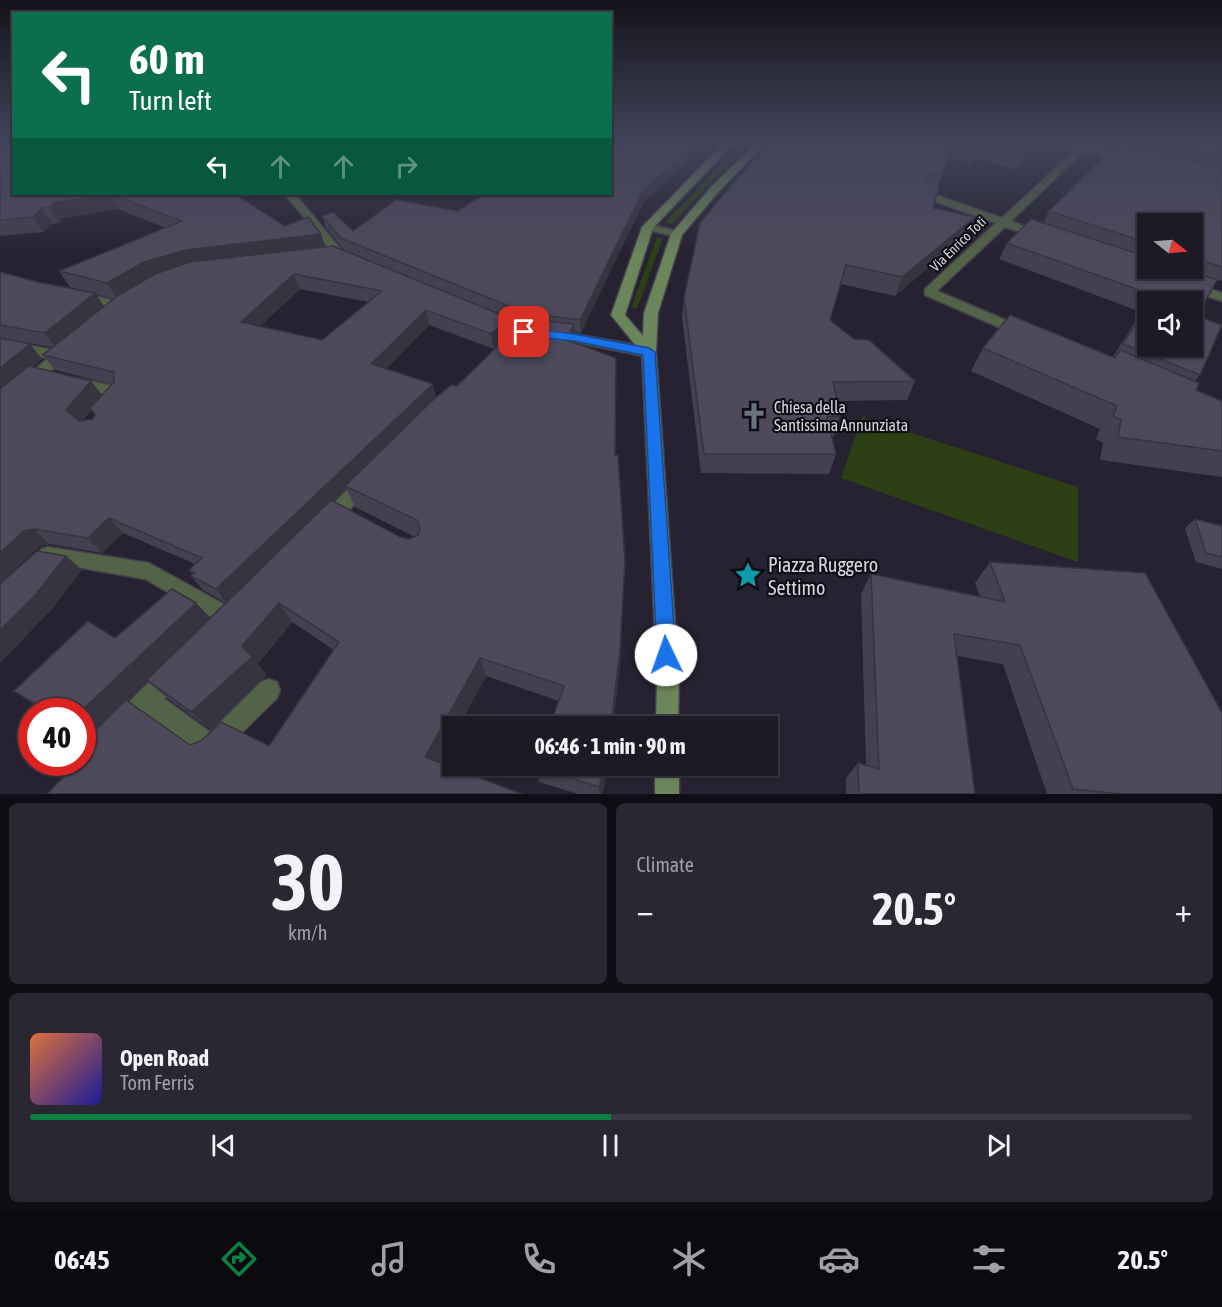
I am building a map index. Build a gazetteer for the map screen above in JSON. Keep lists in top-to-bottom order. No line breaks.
{"streets":{"street":["Via Enrico Toti"]},"places":{"church":["Chiesa della Santissima Annunziata"],"place":["Piazza Ruggero Settimo"]},"north":"right","page":{"turn":["60 m","Turn left"],"limit":"40","trip":"06:46 · 1 min · 90 m","tile":[["30","km/h"],"Climate"],"heat":["−","20.5°","+"],"song":["Open Road","Tom Ferris"],"tabs":["06:45","20.5°"]}}
